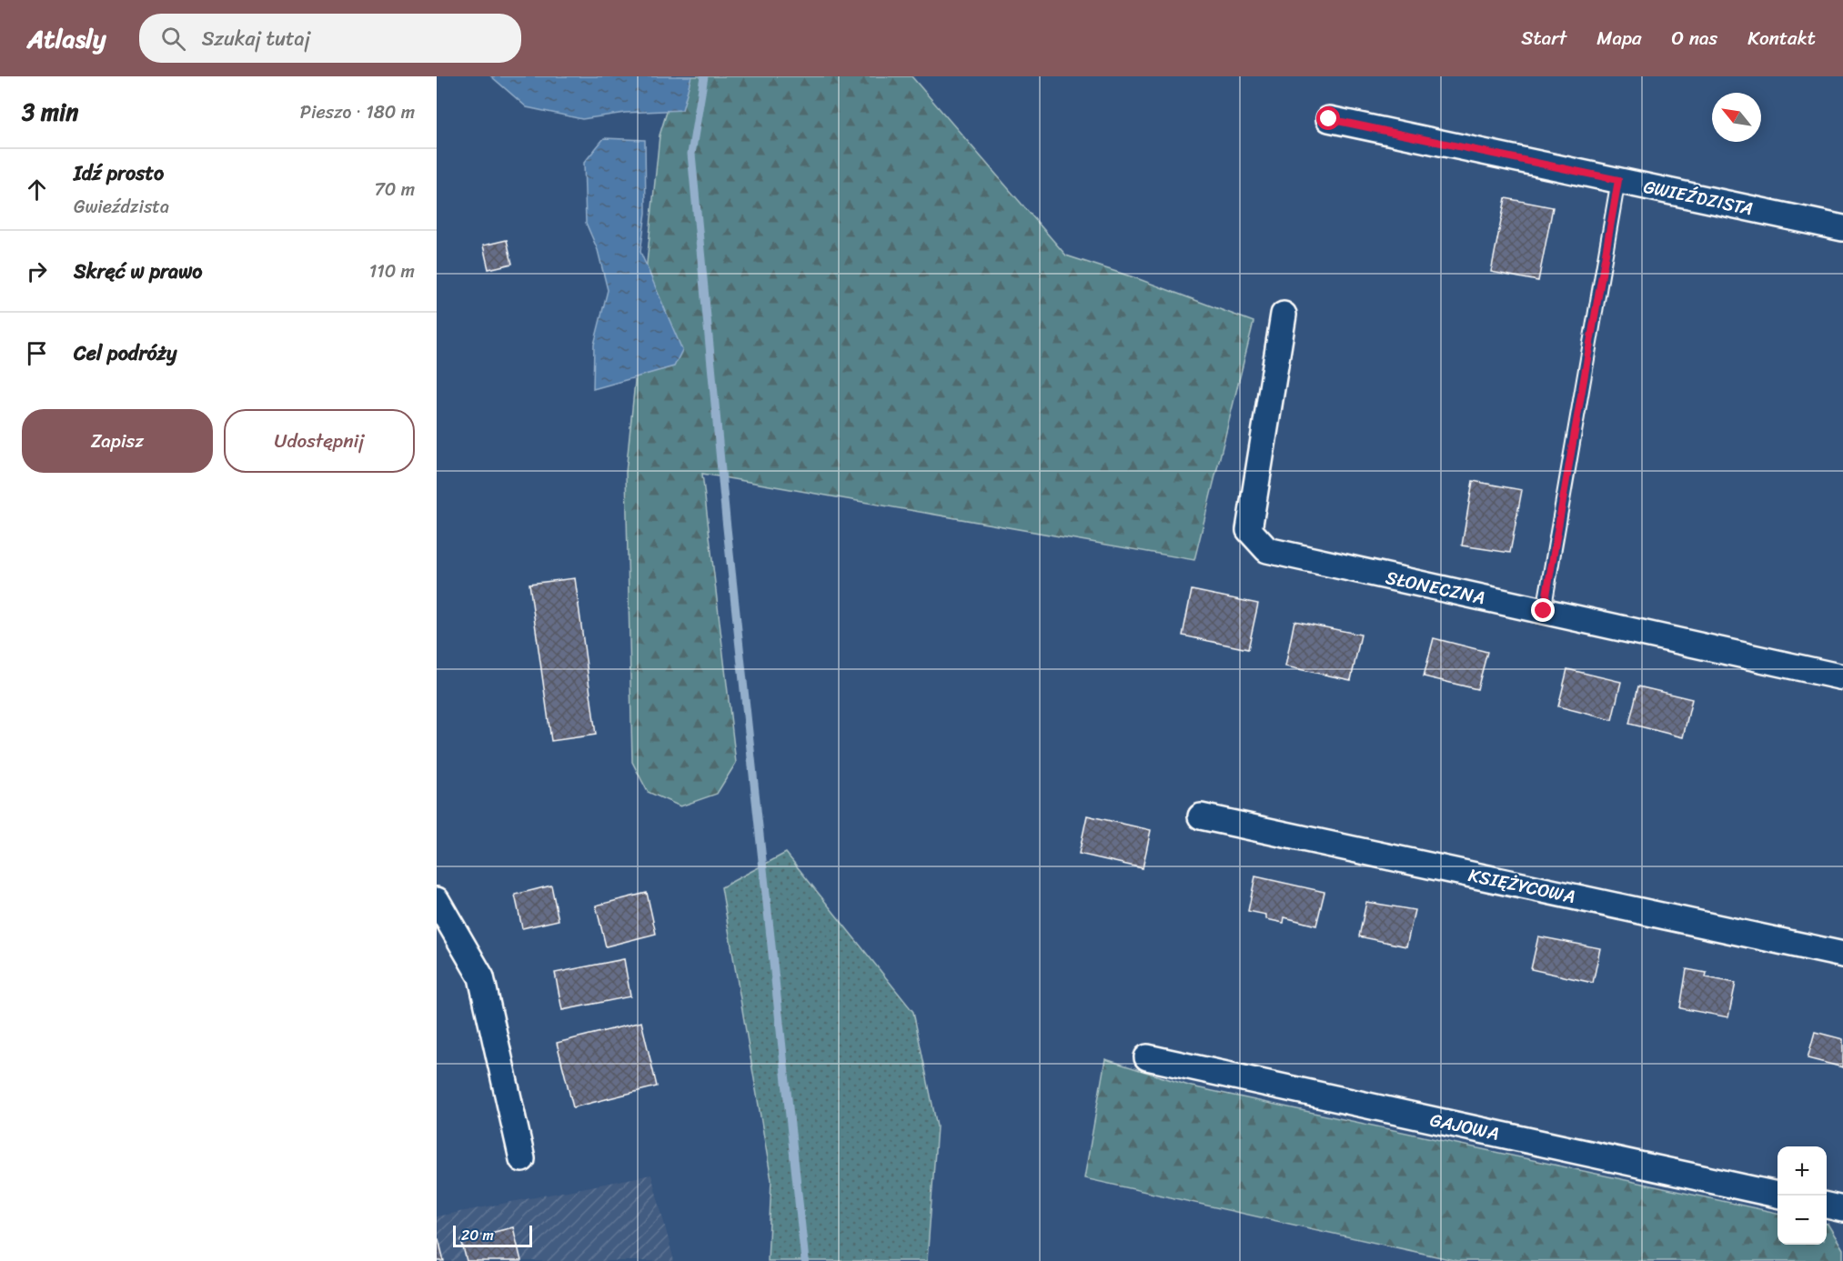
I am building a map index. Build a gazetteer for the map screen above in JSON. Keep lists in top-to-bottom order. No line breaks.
{"streets":{"street":["GWIEŹDZISTA","SŁONECZNA","KSIĘŻYCOWA","GAJOWA"]},"scale_bar":"20 m","north":"top left","page":{"header":"Atlasly","search":"Szukaj tutaj","nav":["Start","Mapa","O nas","Kontakt"],"heading":["3 min","Pieszo · 180 m"],"list":[["Idź prosto","Gwieździsta","70 m"],["Skręć w prawo","110 m"],"Cel podróży"],"buttons":["Zapisz","Udostępnij"],"map_buttons":["+","−"],"scale":"20 m"}}
